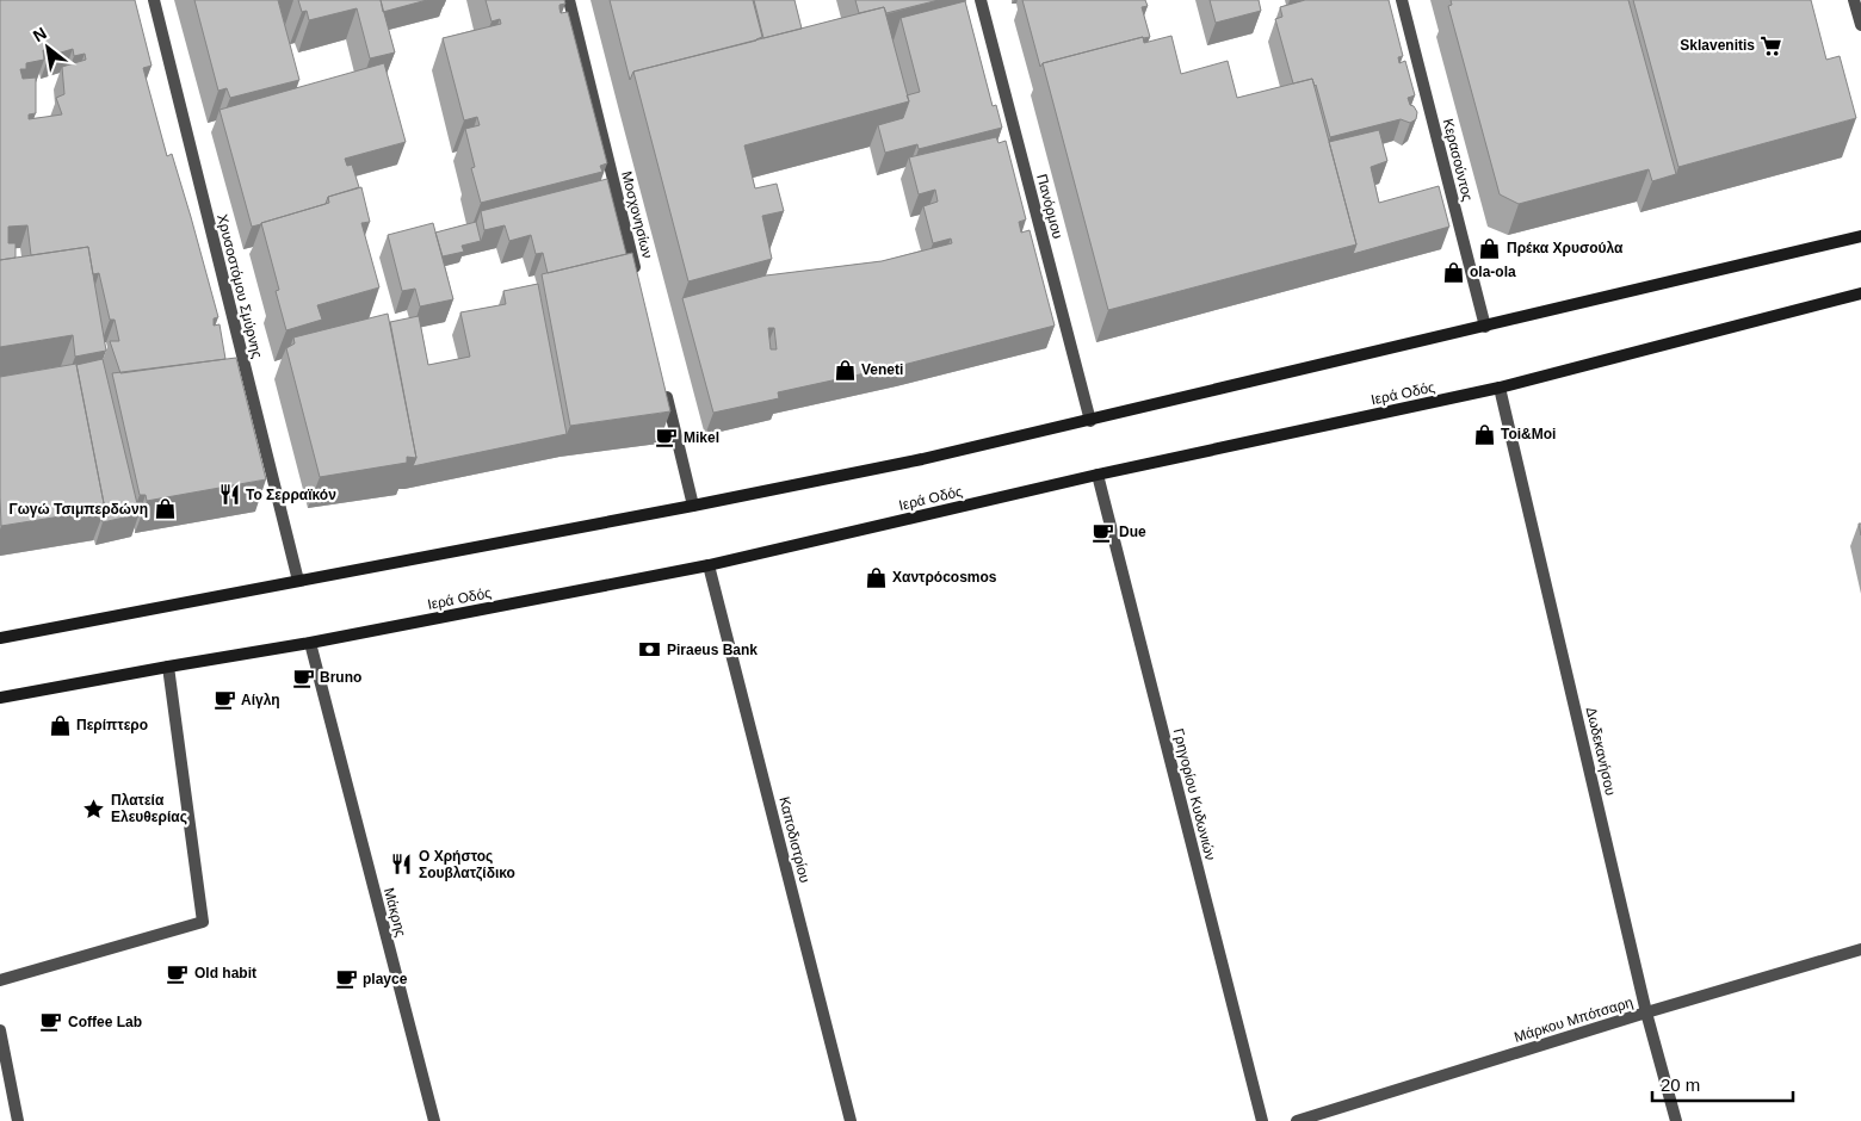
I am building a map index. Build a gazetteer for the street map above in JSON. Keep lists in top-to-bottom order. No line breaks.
{"streets":{"main road":["Ιερά Οδός"],"street":["Κερασούντος","Πανόρμου","Μοσχονησίων","Χρυσοστόμου Σμύρνης","Δωδεκανήσου","Γρηγορίου Κυδωνιών","Καποδιστρίου","Μάκρης","Μάρκου Μπότσαρη"]},"crossings":[["Ιερά Οδός","Δωδεκανήσου"],["Ιερά Οδός","Γρηγορίου Κυδωνιών"],["Ιερά Οδός","Καποδιστρίου"],["Ιερά Οδός","Μάκρης"],["Δωδεκανήσου","Μάρκου Μπότσαρη"]],"places":{"supermarket":["Sklavenitis"],"shop":["Πρέκα Χρυσούλα","ola-ola","Veneti","Toi&Moi","Γωγώ Τσιμπερδώνη","Χαντρόcosmos","Περίπτερο"],"cafe":["Mikel","Due","Bruno","Αίγλη","Old habit","playce","Coffee Lab"],"restaurant":["Το Σερραϊκόν","Ο Χρήστος Σουβλατζίδικο"],"bank":["Piraeus Bank"],"place":["Πλατεία Ελευθερίας"]},"scale_bar":"20 m","north":"top left"}
